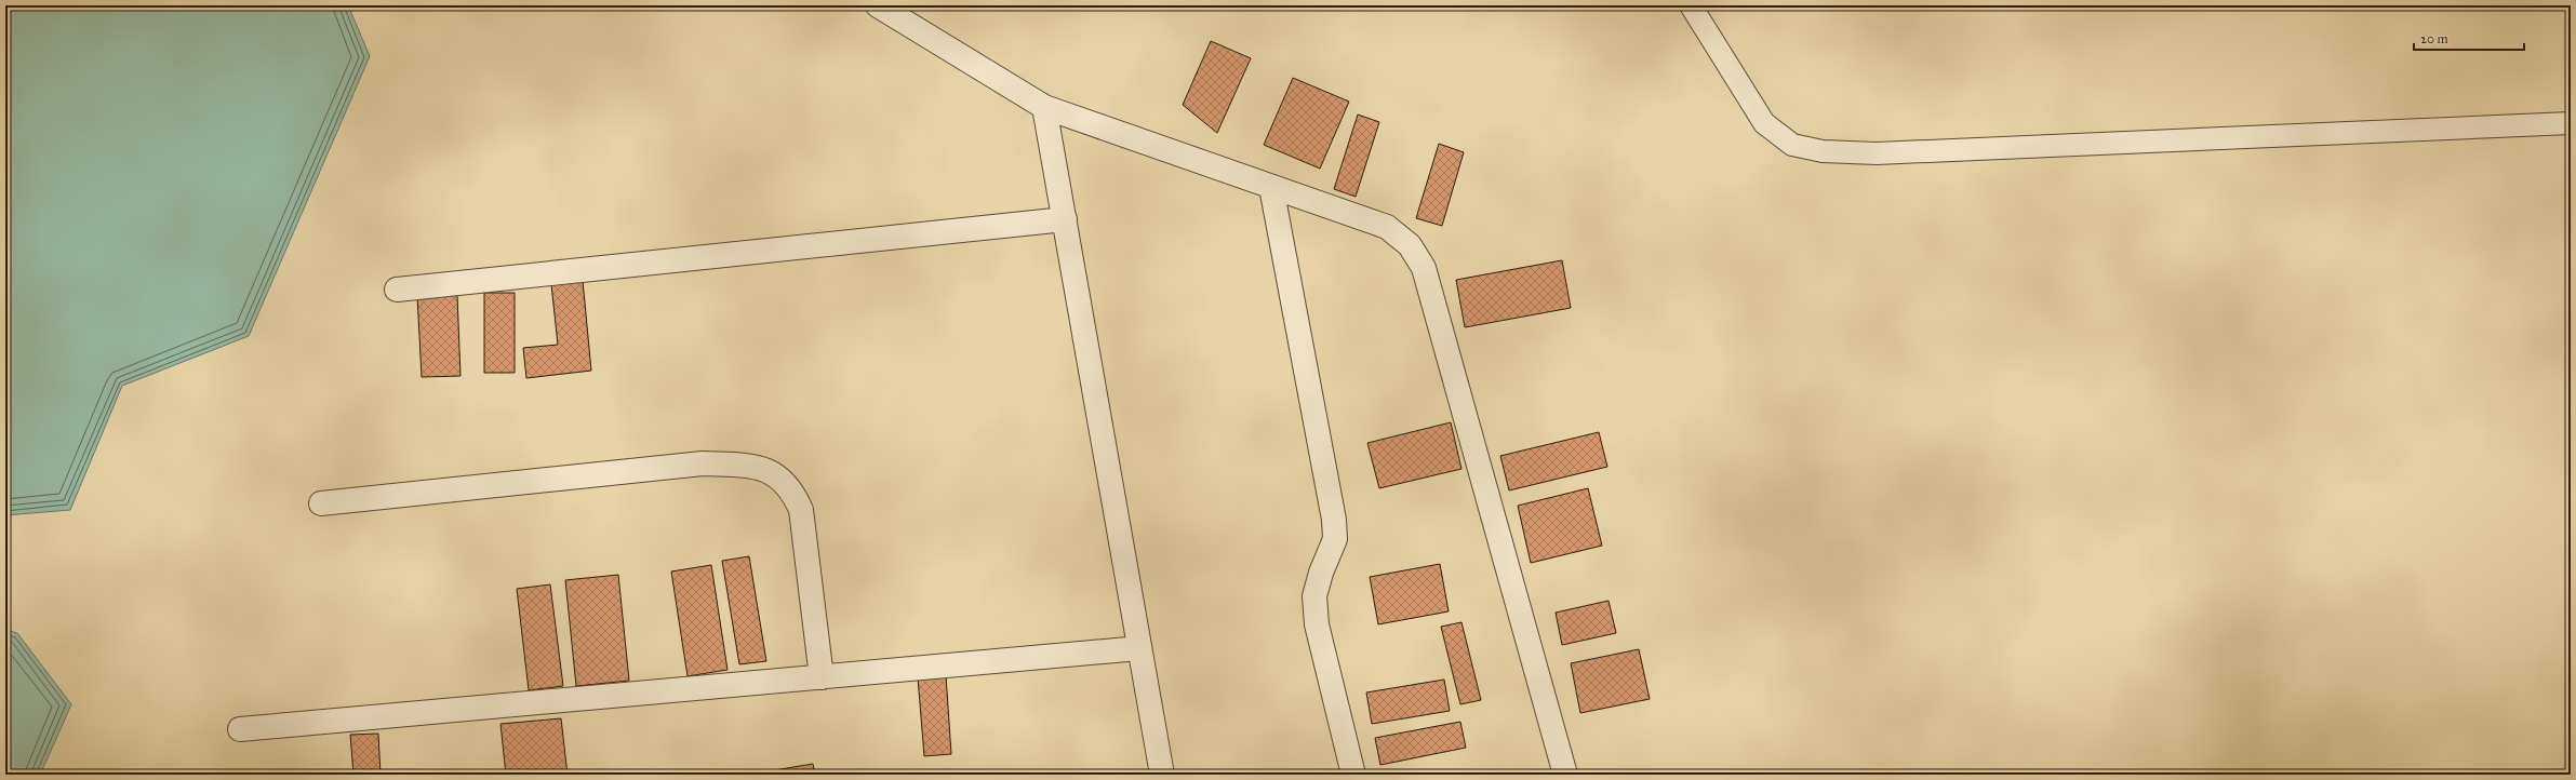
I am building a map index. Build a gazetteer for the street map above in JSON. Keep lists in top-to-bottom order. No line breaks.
{"scale_bar":"20 m"}
